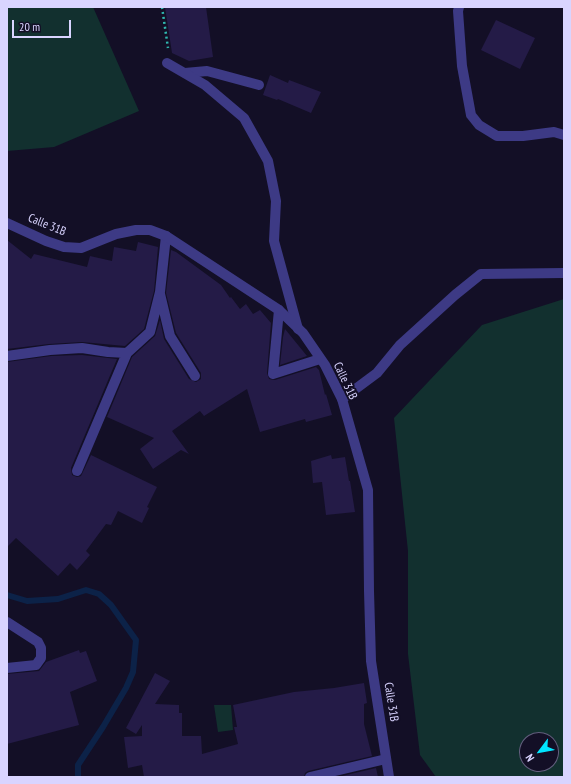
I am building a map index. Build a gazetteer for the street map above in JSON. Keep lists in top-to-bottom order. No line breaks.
{"streets":{"street":["Calle 31B"]},"scale_bar":"20 m","north":"bottom left"}
